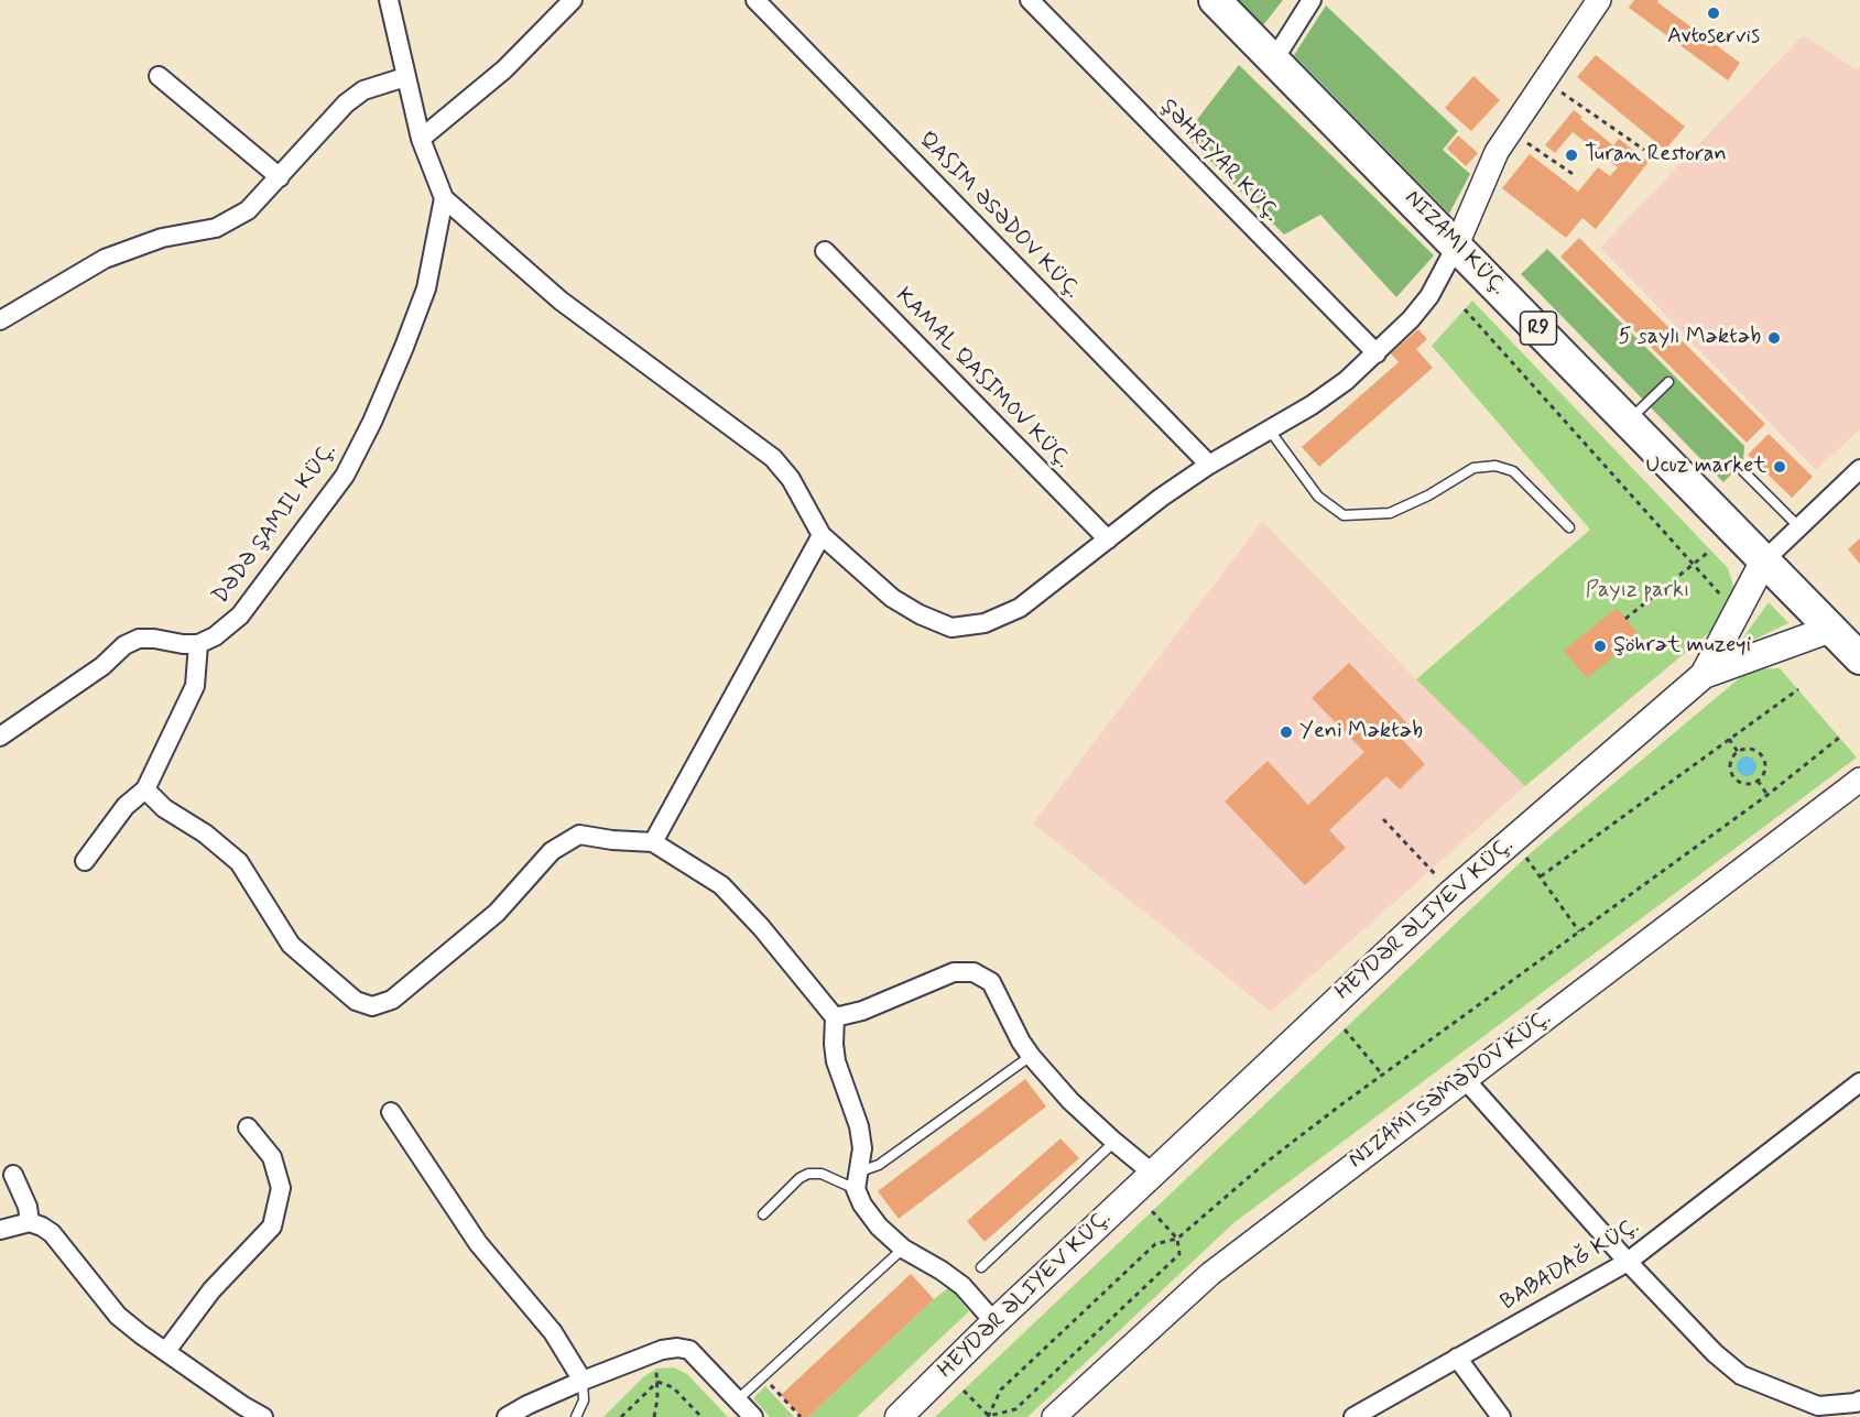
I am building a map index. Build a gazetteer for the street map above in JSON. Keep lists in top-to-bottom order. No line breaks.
{"streets":{"highway":["NIZAMI KÜÇ.","R9"],"main road":["HEYDƏR ƏLIYEV KÜÇ."],"street":["ŞƏHRIYAR KÜÇ.","DƏDƏ ŞAMIL KÜÇ.","NIZAMI SƏMƏDOV KÜÇ.","BABADAĞ KÜÇ."]},"parks":["Payız parkı"],"places":["Avtoservis","Turan Restoran","5 saylı Məktəb","Ucuz market","Şöhrət muzeyi","Yeni Məktəb"]}
